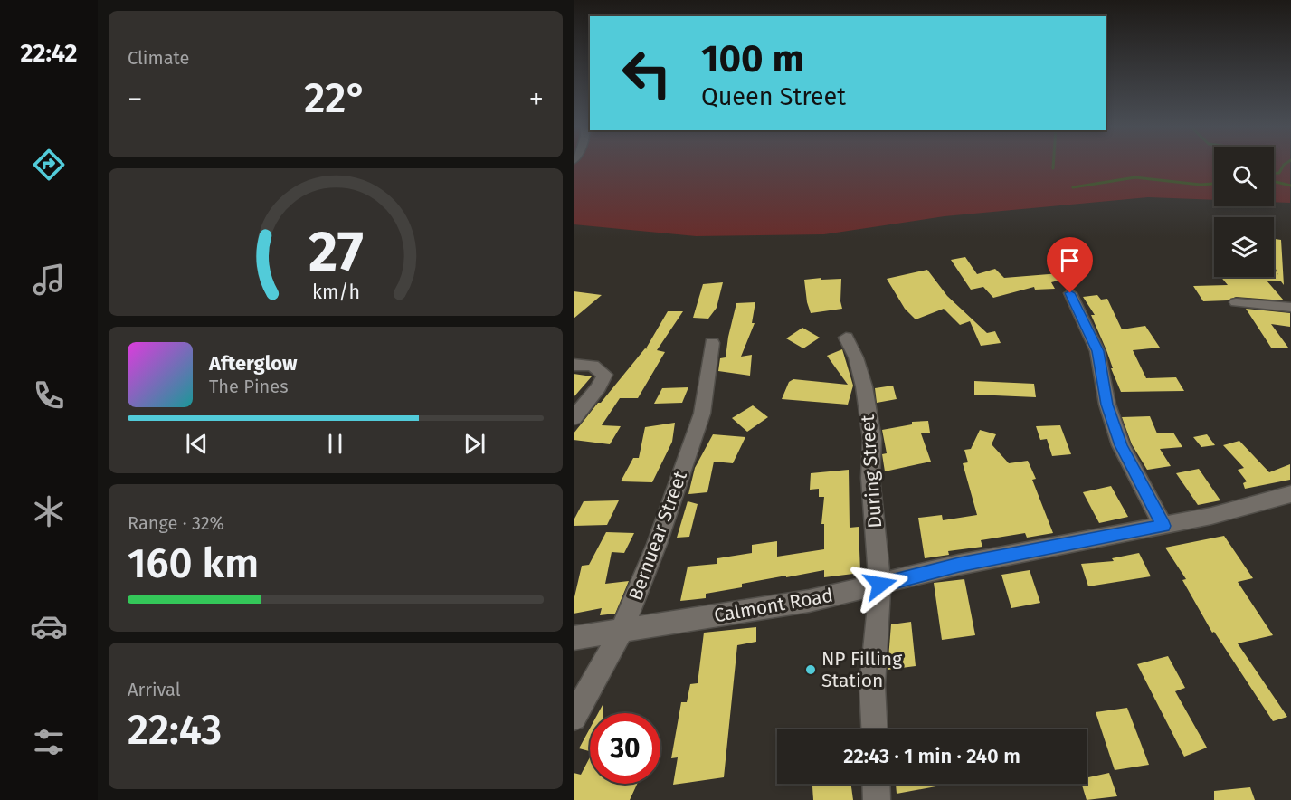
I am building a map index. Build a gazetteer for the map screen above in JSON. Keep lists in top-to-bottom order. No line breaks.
{"streets":{"street":["During Street","Bernuear Street","Calmont Road"]},"crossings":[["During Street","Calmont Road"],["Bernuear Street","Calmont Road"]],"places":["NP Filling Station"],"page":{"tabs":"22:42","tile":["Climate",["Range · 32%","160 km"],["Arrival","22:43"]],"turn":["100 m","Queen Street"],"heat":["−","22°","+"],"song":["Afterglow","The Pines"],"limit":"30","trip":"22:43 · 1 min · 240 m","gauge":["27","km/h"]}}
